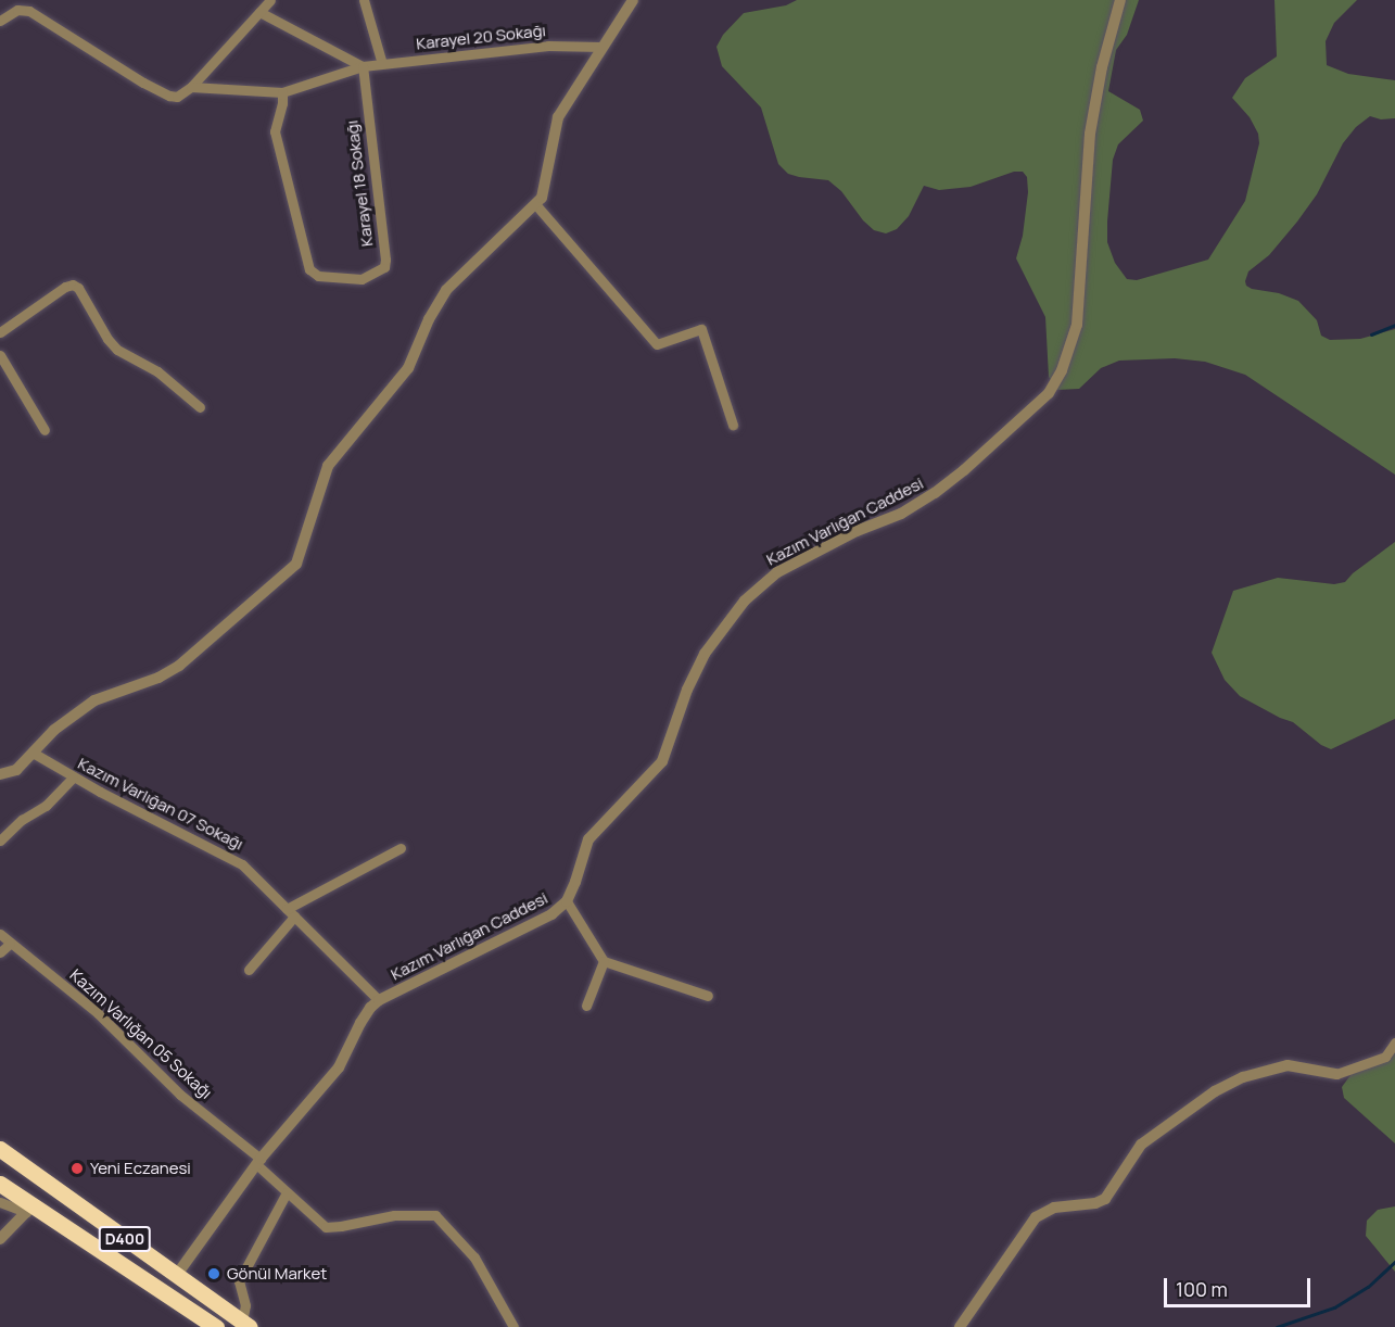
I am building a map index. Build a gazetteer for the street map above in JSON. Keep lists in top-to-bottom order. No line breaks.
{"streets":{"highway":["D400"],"street":["Karayel 20 Sokağı","Karayel 18 Sokağı","Kazım Varlığan Caddesi","Kazım Varlığan 07 Sokağı","Kazım Varlığan 05 Sokağı"]},"crossings":[["Karayel 20 Sokağı","Karayel 18 Sokağı"],["Kazım Varlığan Caddesi","Kazım Varlığan 07 Sokağı"],["Kazım Varlığan Caddesi","Kazım Varlığan 05 Sokağı"],["Kazım Varlığan Caddesi","D400"]],"places":["Yeni Eczanesi","Gönül Market"],"scale_bar":"100 m"}
